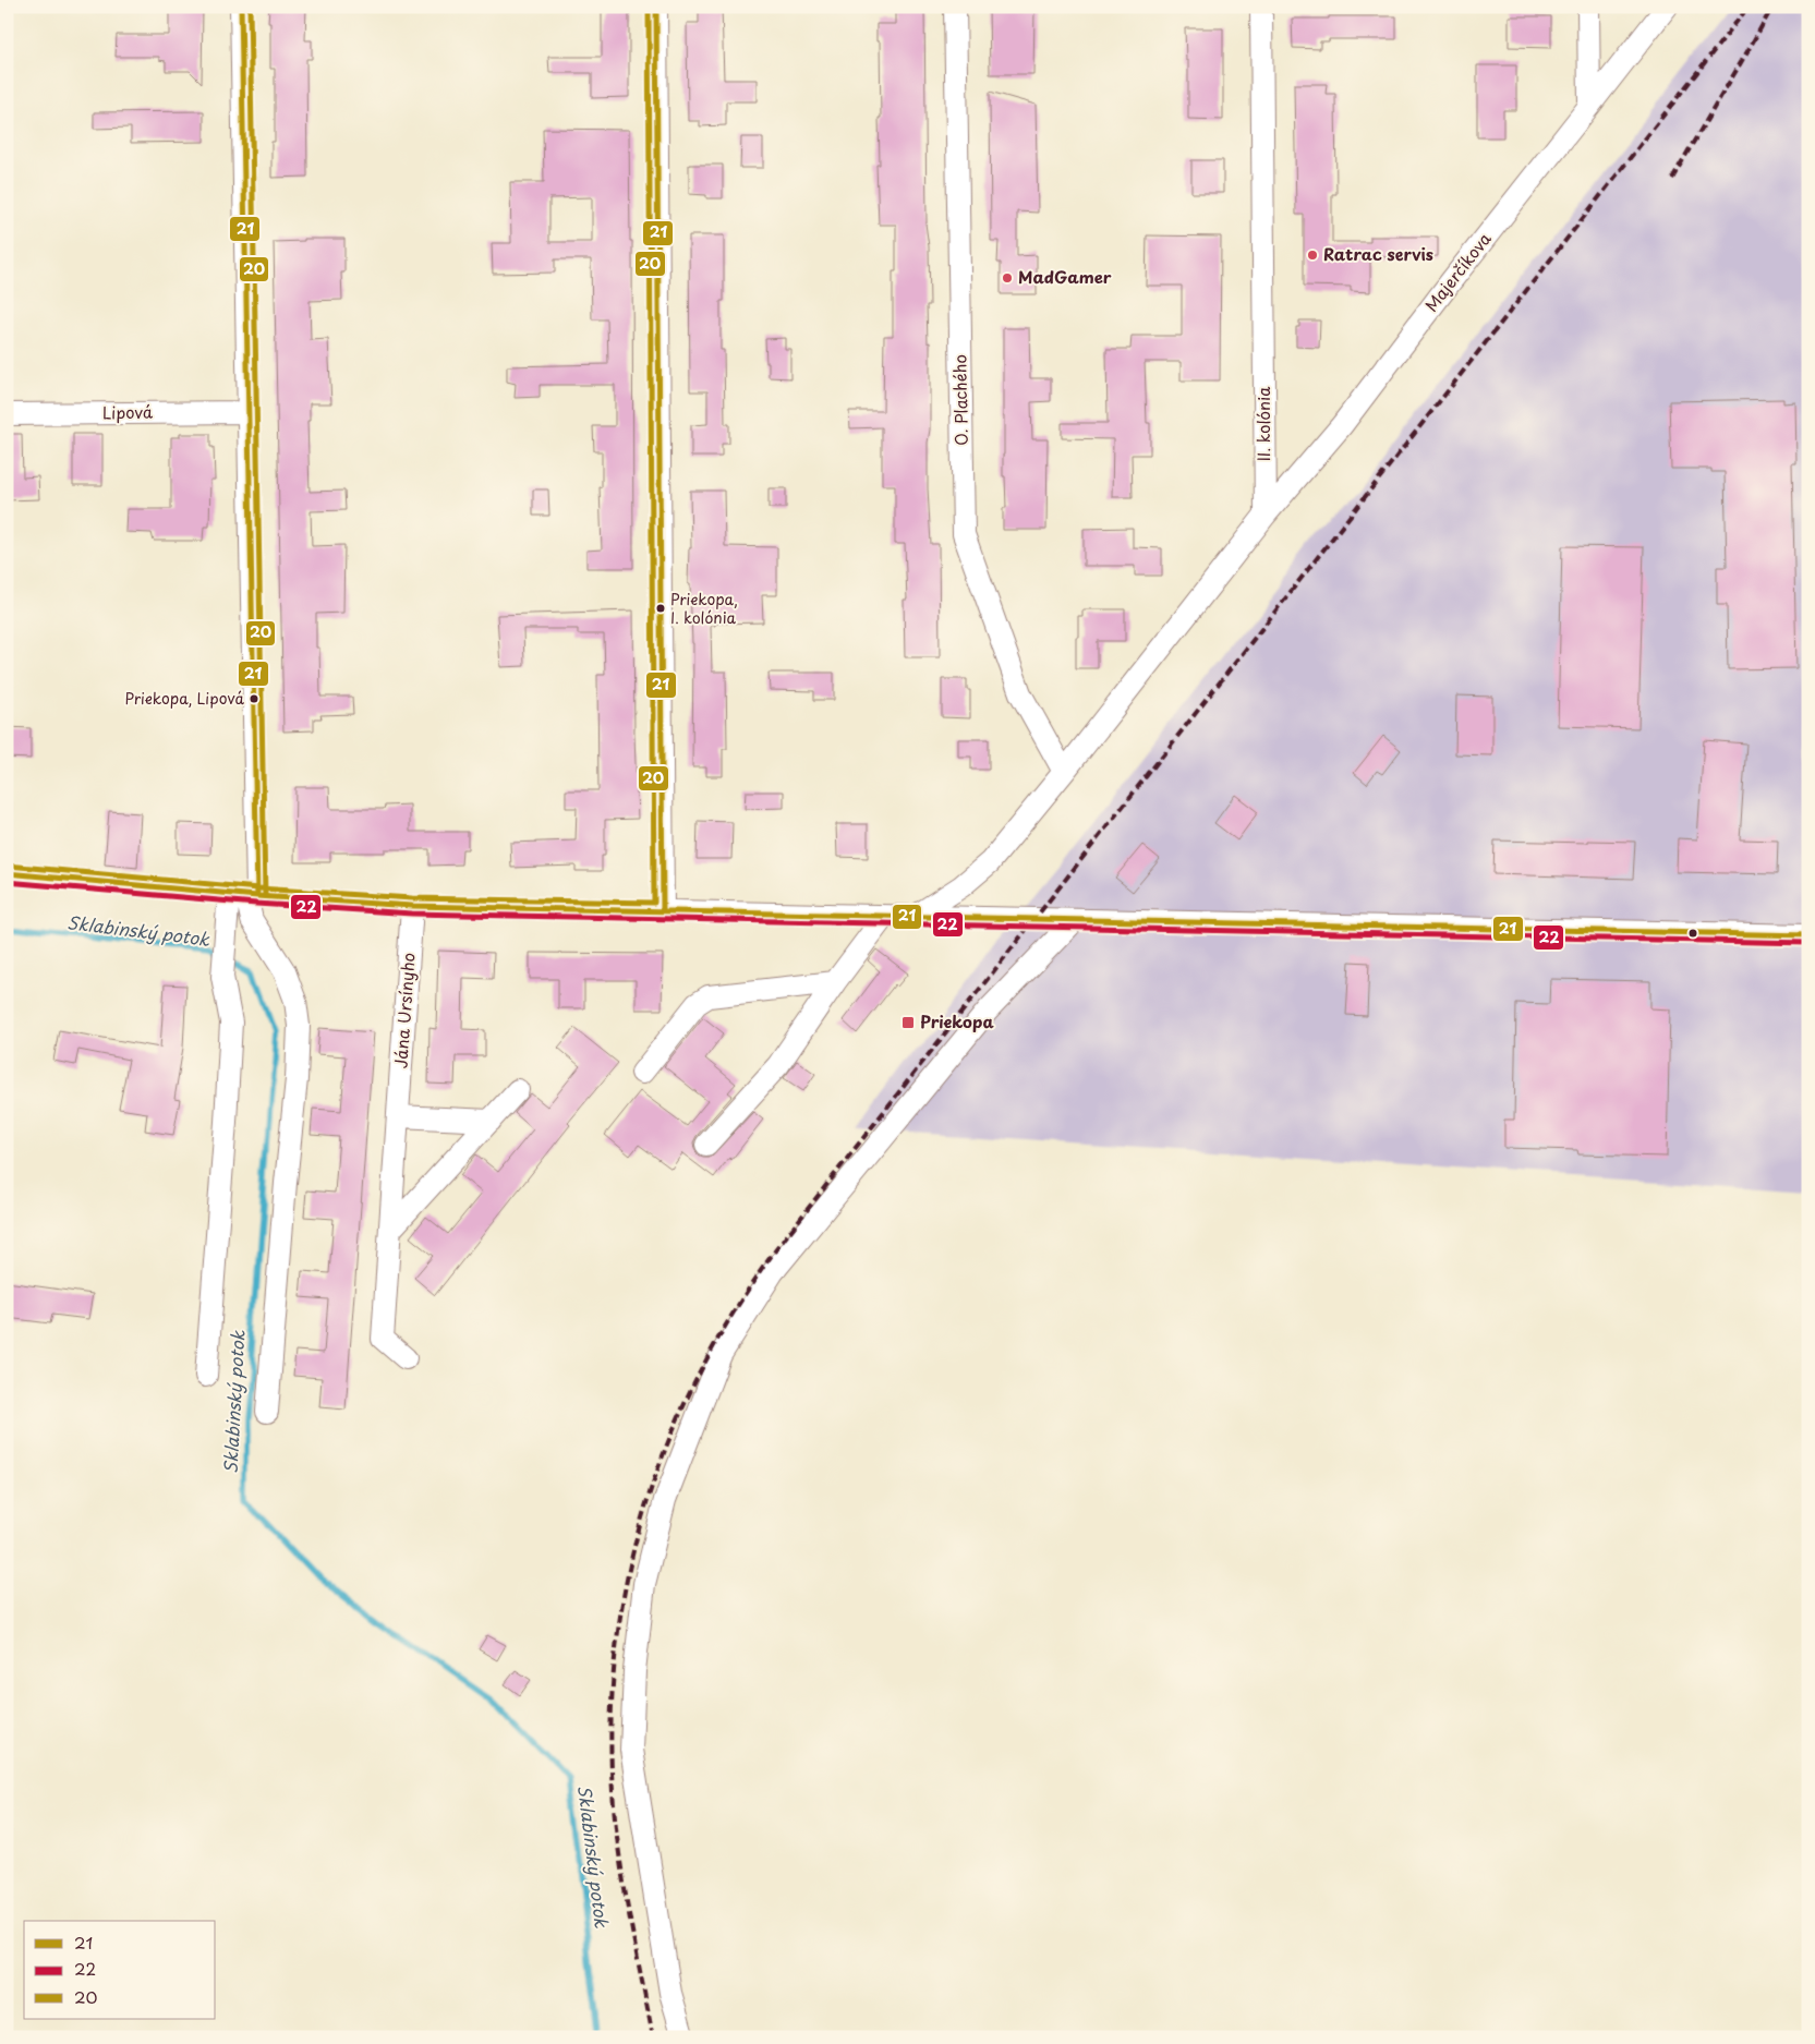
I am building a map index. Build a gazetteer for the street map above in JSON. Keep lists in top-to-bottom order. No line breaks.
{"streets":{"street":["Majerčíkova","O. Plachého","Lipová","II. kolónia","Jána Ursínyho"]},"crossings":[["Majerčíkova","II. kolónia"]],"water":["Sklabinský potok"],"places":{"other":["Ratrac servis","MadGamer","Priekopa, I. kolónia","Priekopa, Lipová"],"transit":["Priekopa"]},"lines":["transit line 21","transit line 20","transit line 22"],"legend":["21","22","20"]}
